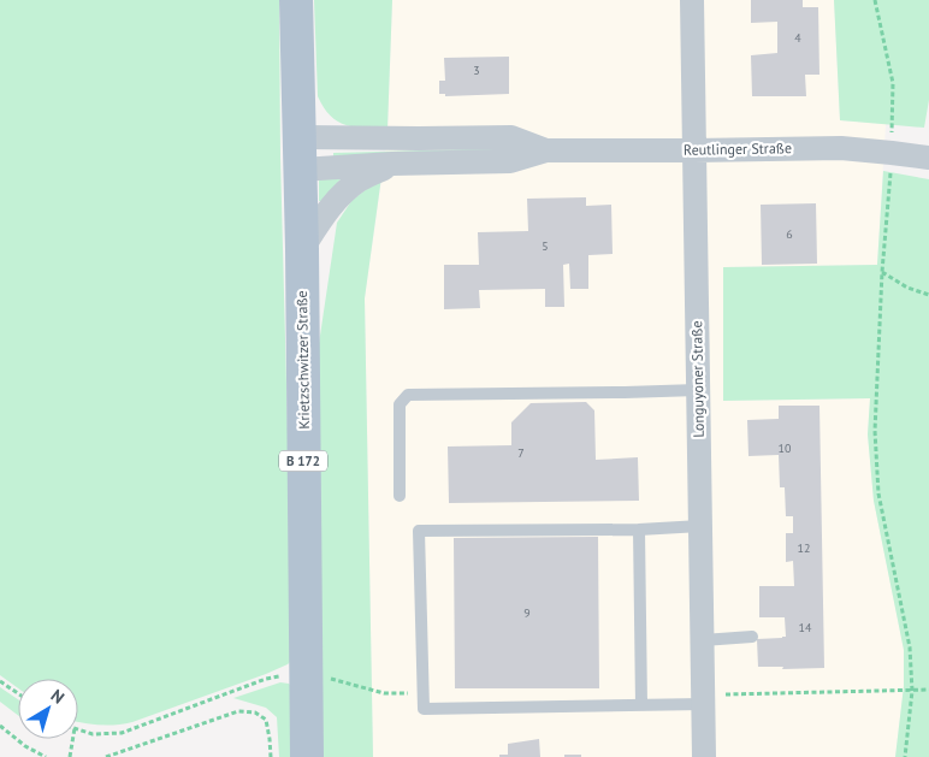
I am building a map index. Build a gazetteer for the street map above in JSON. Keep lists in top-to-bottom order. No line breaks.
{"streets":{"main road":["Krietzschwitzer Straße","B 172"],"street":["Reutlinger Straße","Longuyoner Straße"]},"crossings":[["Reutlinger Straße","Krietzschwitzer Straße"],["Reutlinger Straße","Longuyoner Straße"]],"house_numbers":["4","3","6","5","10","7","12","9","14"],"north":"top right"}
